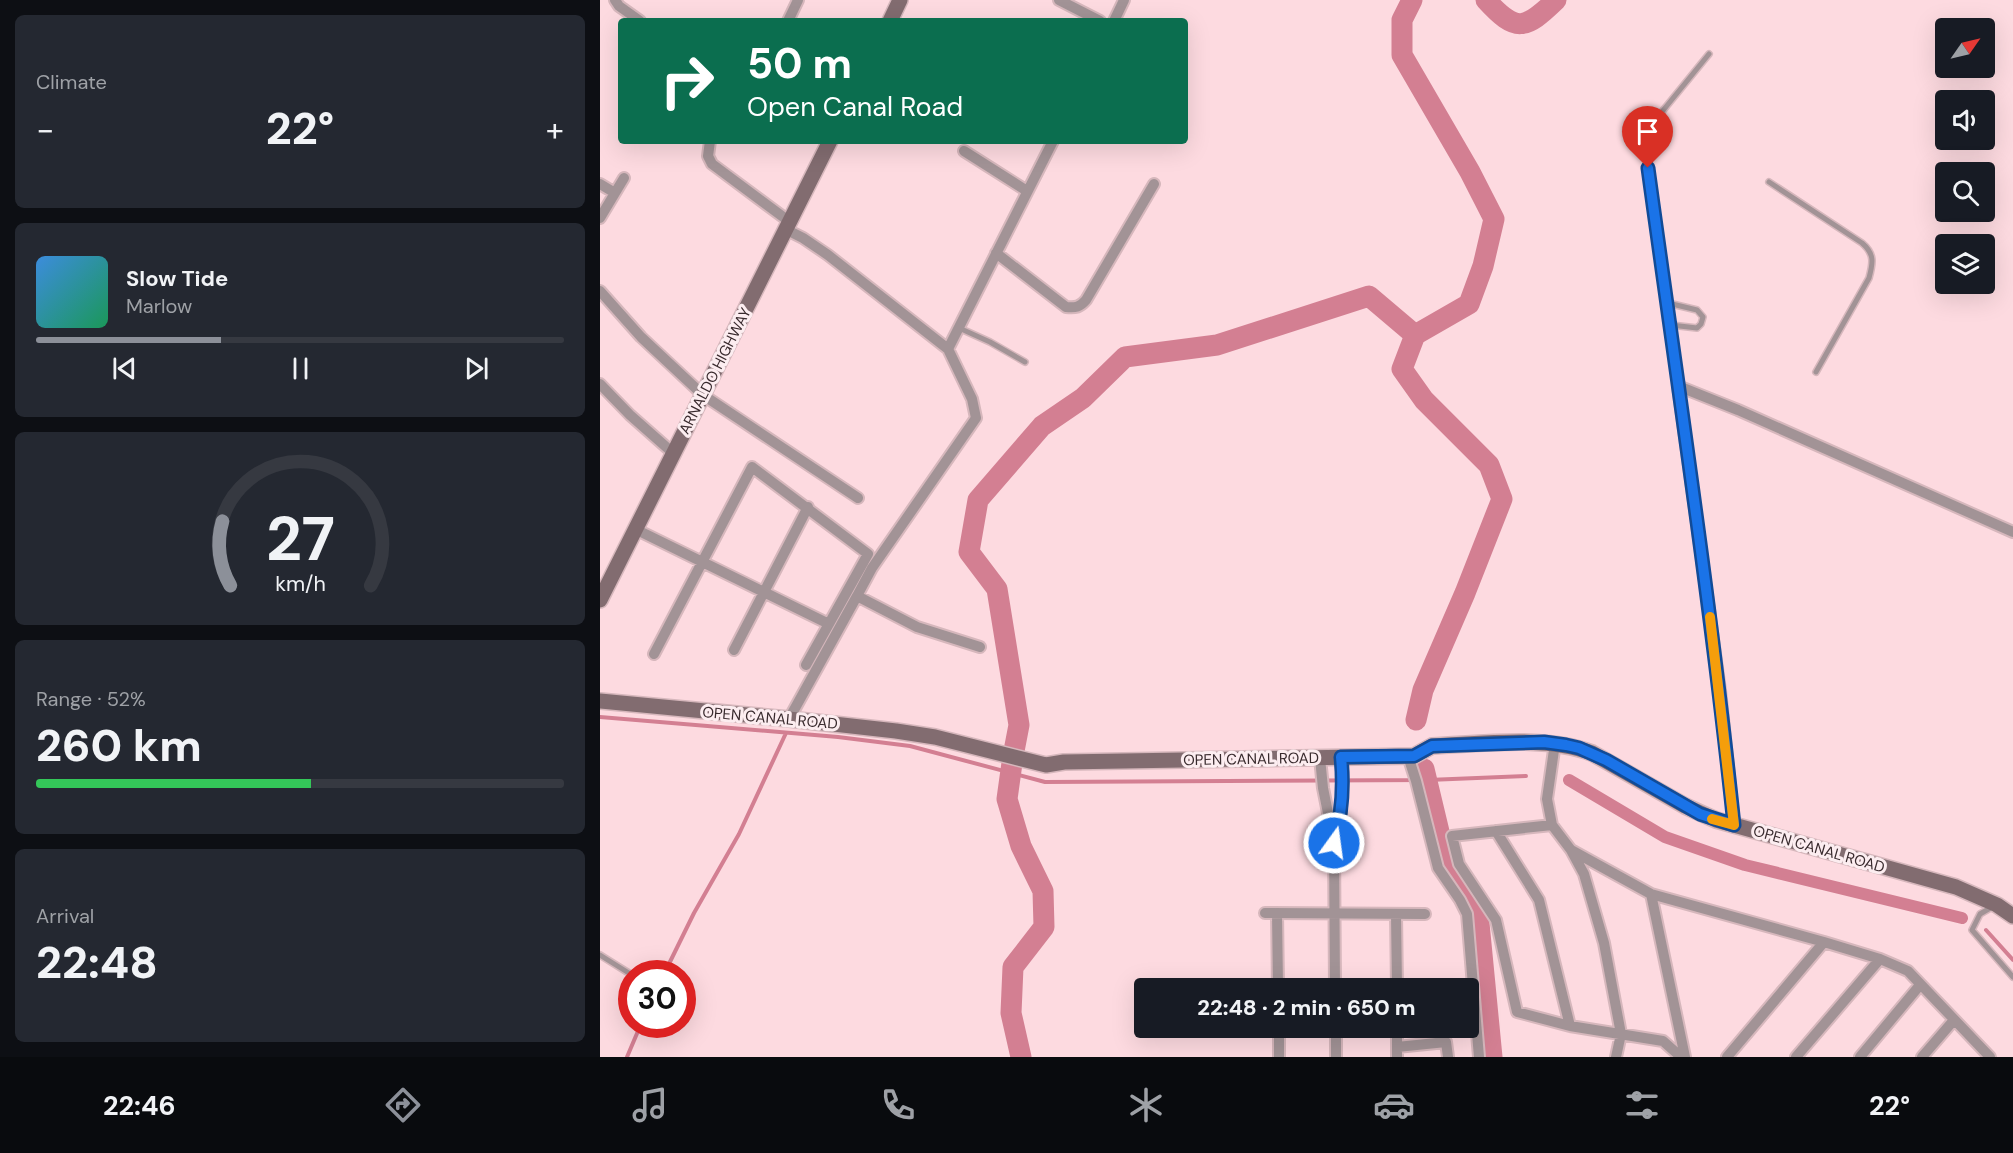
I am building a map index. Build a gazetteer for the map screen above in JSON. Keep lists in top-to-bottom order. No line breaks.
{"streets":{"main road":["ARNALDO HIGHWAY","OPEN CANAL ROAD"]},"north":"top right","page":{"tile":["Climate",["Range · 52%","260 km"],["Arrival","22:48"]],"turn":["50 m","Open Canal Road"],"heat":["−","22°","+"],"song":["Slow Tide","Marlow"],"limit":"30","trip":"22:48 · 2 min · 650 m","tabs":["22:46","22°"],"gauge":["27","km/h"]}}
